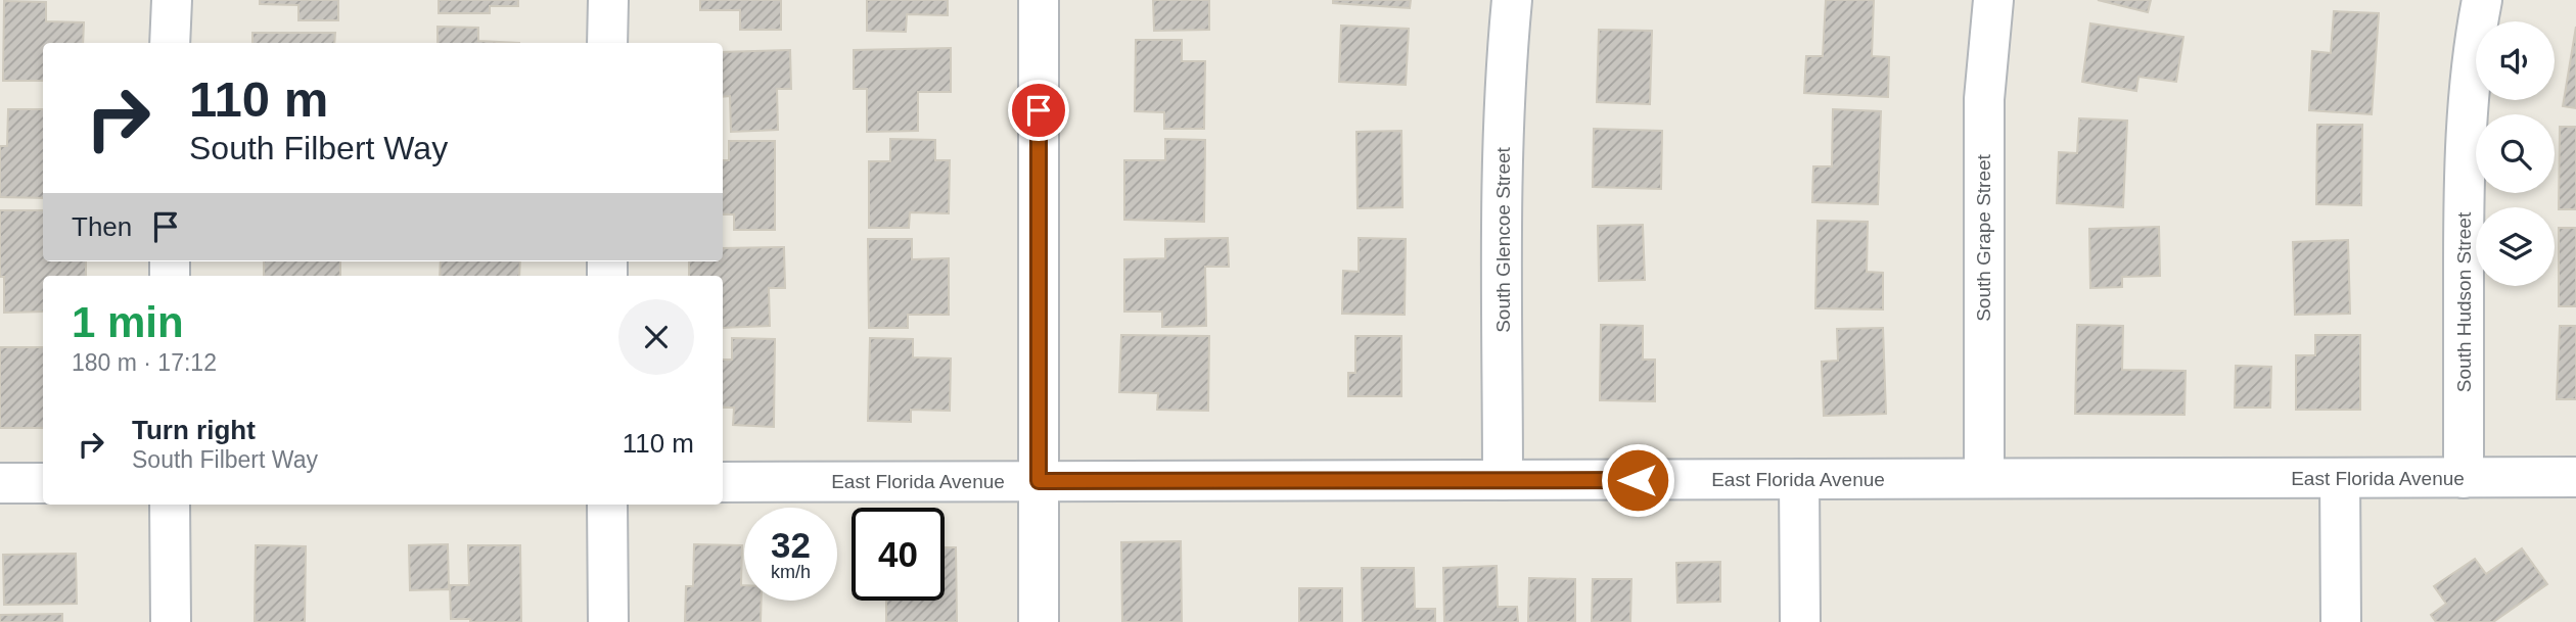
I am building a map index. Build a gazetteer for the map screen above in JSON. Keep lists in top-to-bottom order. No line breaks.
{"streets":{"street":["South Grape Street","South Glencoe Street","South Hudson Street","East Florida Avenue"]},"crossings":[["South Grape Street","East Florida Avenue"],["South Glencoe Street","East Florida Avenue"],["South Hudson Street","East Florida Avenue"]],"page":{"turn":["110 m","South Filbert Way"],"then":"Then","heading":["1 min","180 m · 17:12"],"list":[{"name":"Turn right","note":"South Filbert Way","value":"110 m"}],"speed":"32 km/h","limit":"40"}}
